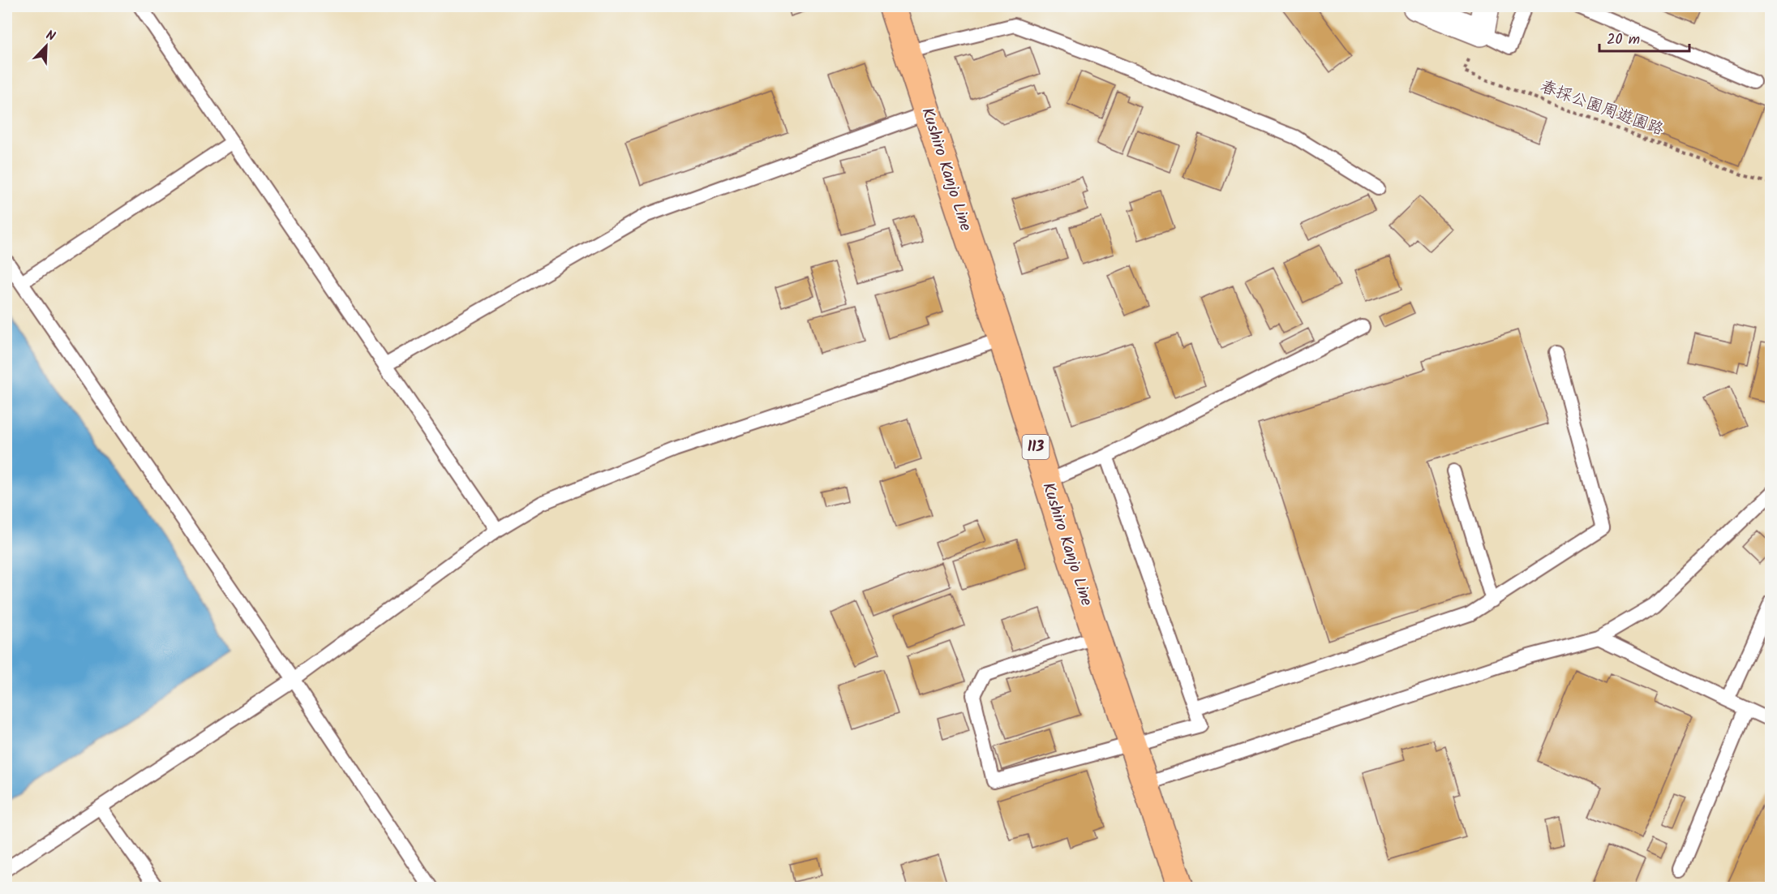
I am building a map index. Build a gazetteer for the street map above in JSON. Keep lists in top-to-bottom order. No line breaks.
{"streets":{"main road":["Kushiro Kanjo Line","113"],"path":["春採公園周遊園路"]},"scale_bar":"20 m","north":"top right"}
